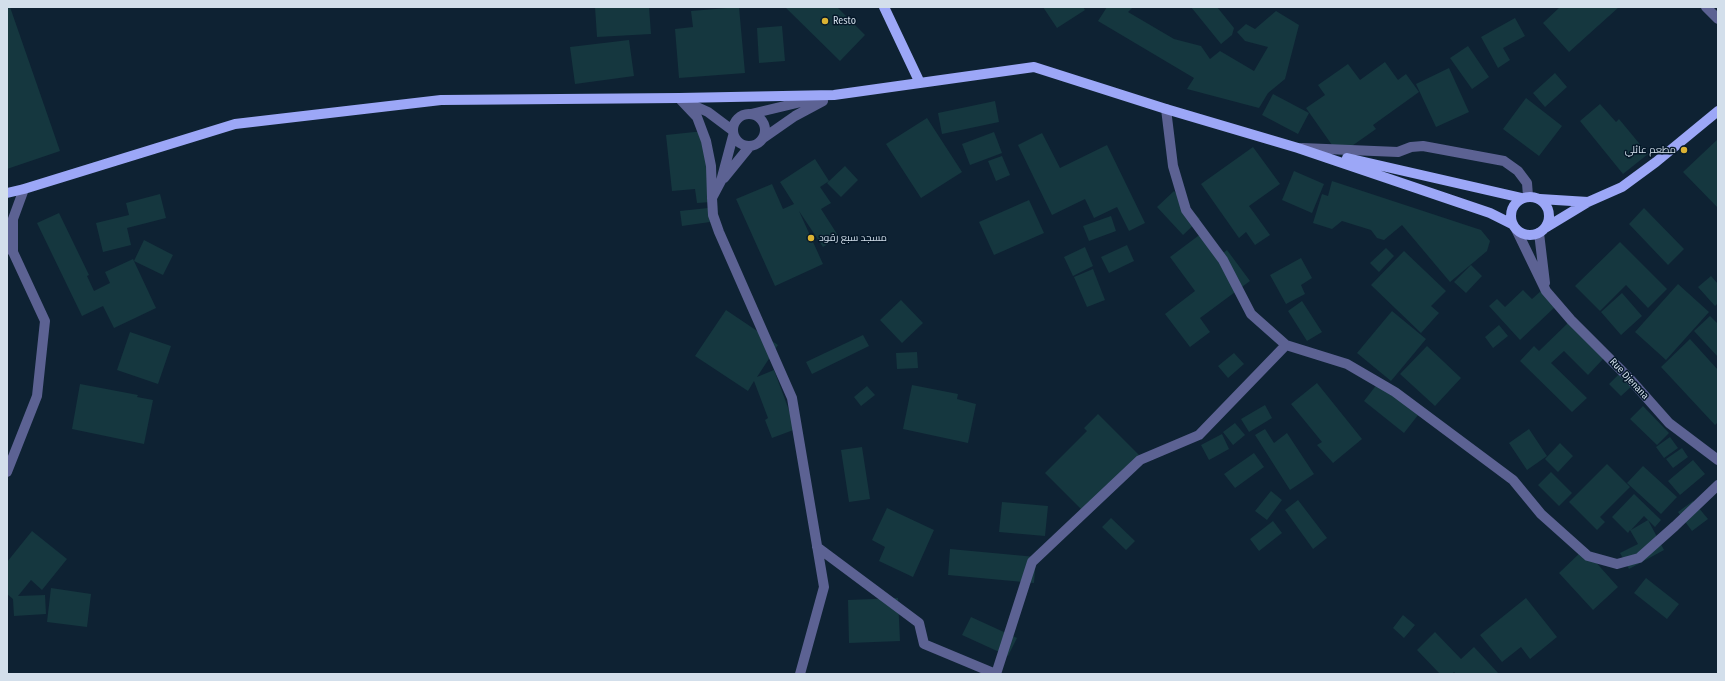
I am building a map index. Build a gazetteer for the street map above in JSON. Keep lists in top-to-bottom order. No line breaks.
{"streets":{"street":["Rue Djenana"]},"places":["Resto","مطعم عائلي","مسجد سبع رقود"]}
